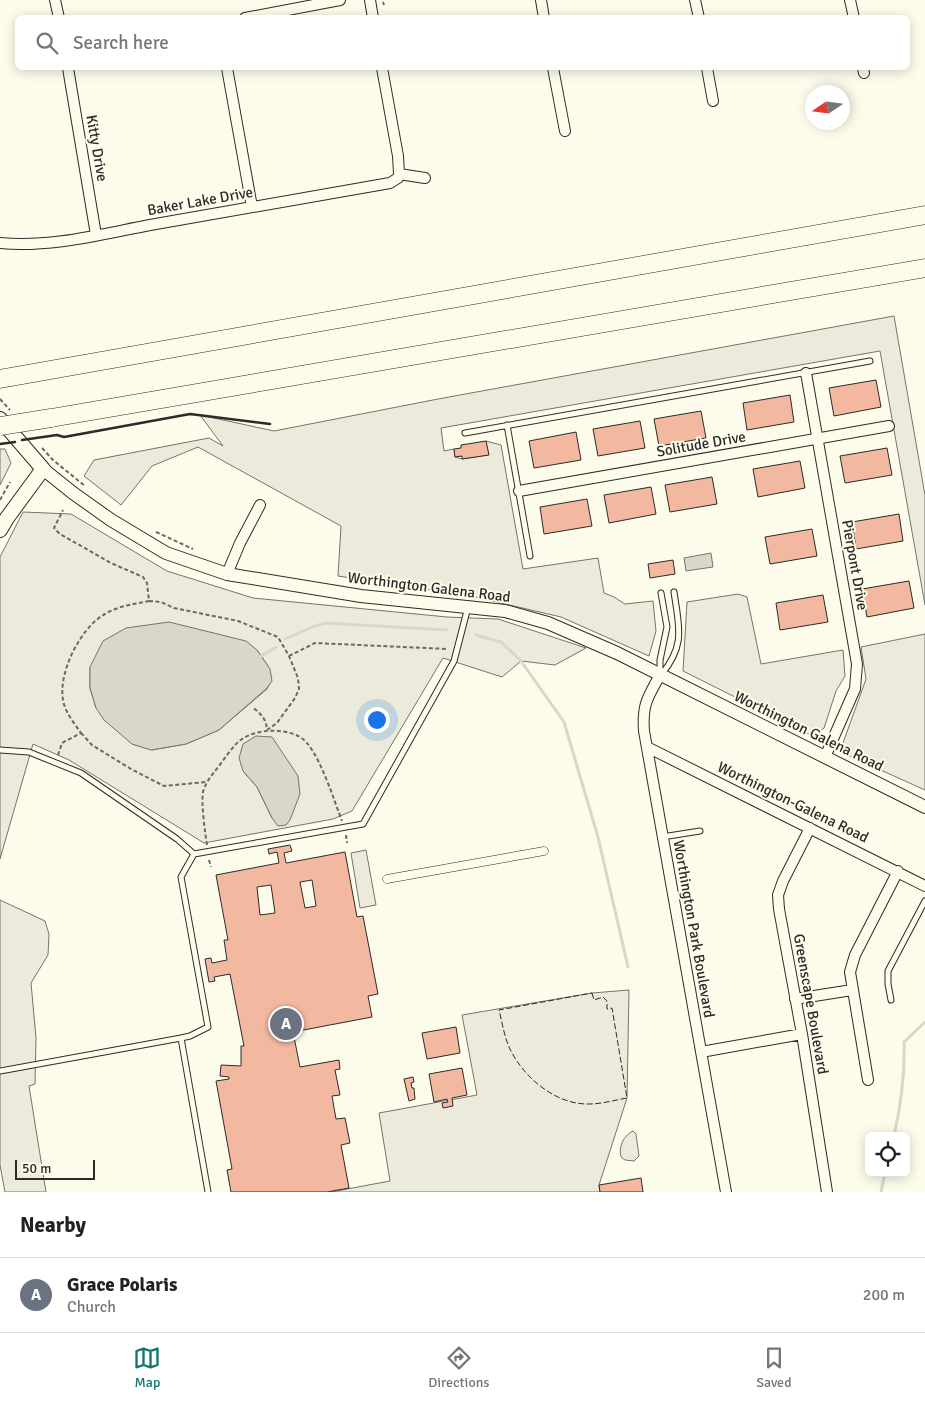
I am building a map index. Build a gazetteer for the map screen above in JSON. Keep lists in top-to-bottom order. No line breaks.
{"streets":{"main road":["Worthington Galena Road"],"street":["Kitty Drive","Baker Lake Drive","Solitude Drive","Pierpont Drive","Worthington-Galena Road","Worthington Park Boulevard","Greenscape Boulevard"]},"crossings":[["Kitty Drive","Baker Lake Drive"],["Solitude Drive","Pierpont Drive"],["Pierpont Drive","Worthington Galena Road"],["Worthington Galena Road","Worthington Park Boulevard"],["Worthington-Galena Road","Worthington Park Boulevard"],["Worthington-Galena Road","Greenscape Boulevard"]],"scale_bar":"50 m","north":"left","page":{"search":"Search here","pins":"A","scale":"50 m","heading":"Nearby","list":[{"mark":"A","name":"Grace Polaris","note":"Church","value":"200 m"}],"nav":["Map","Directions","Saved"]}}
